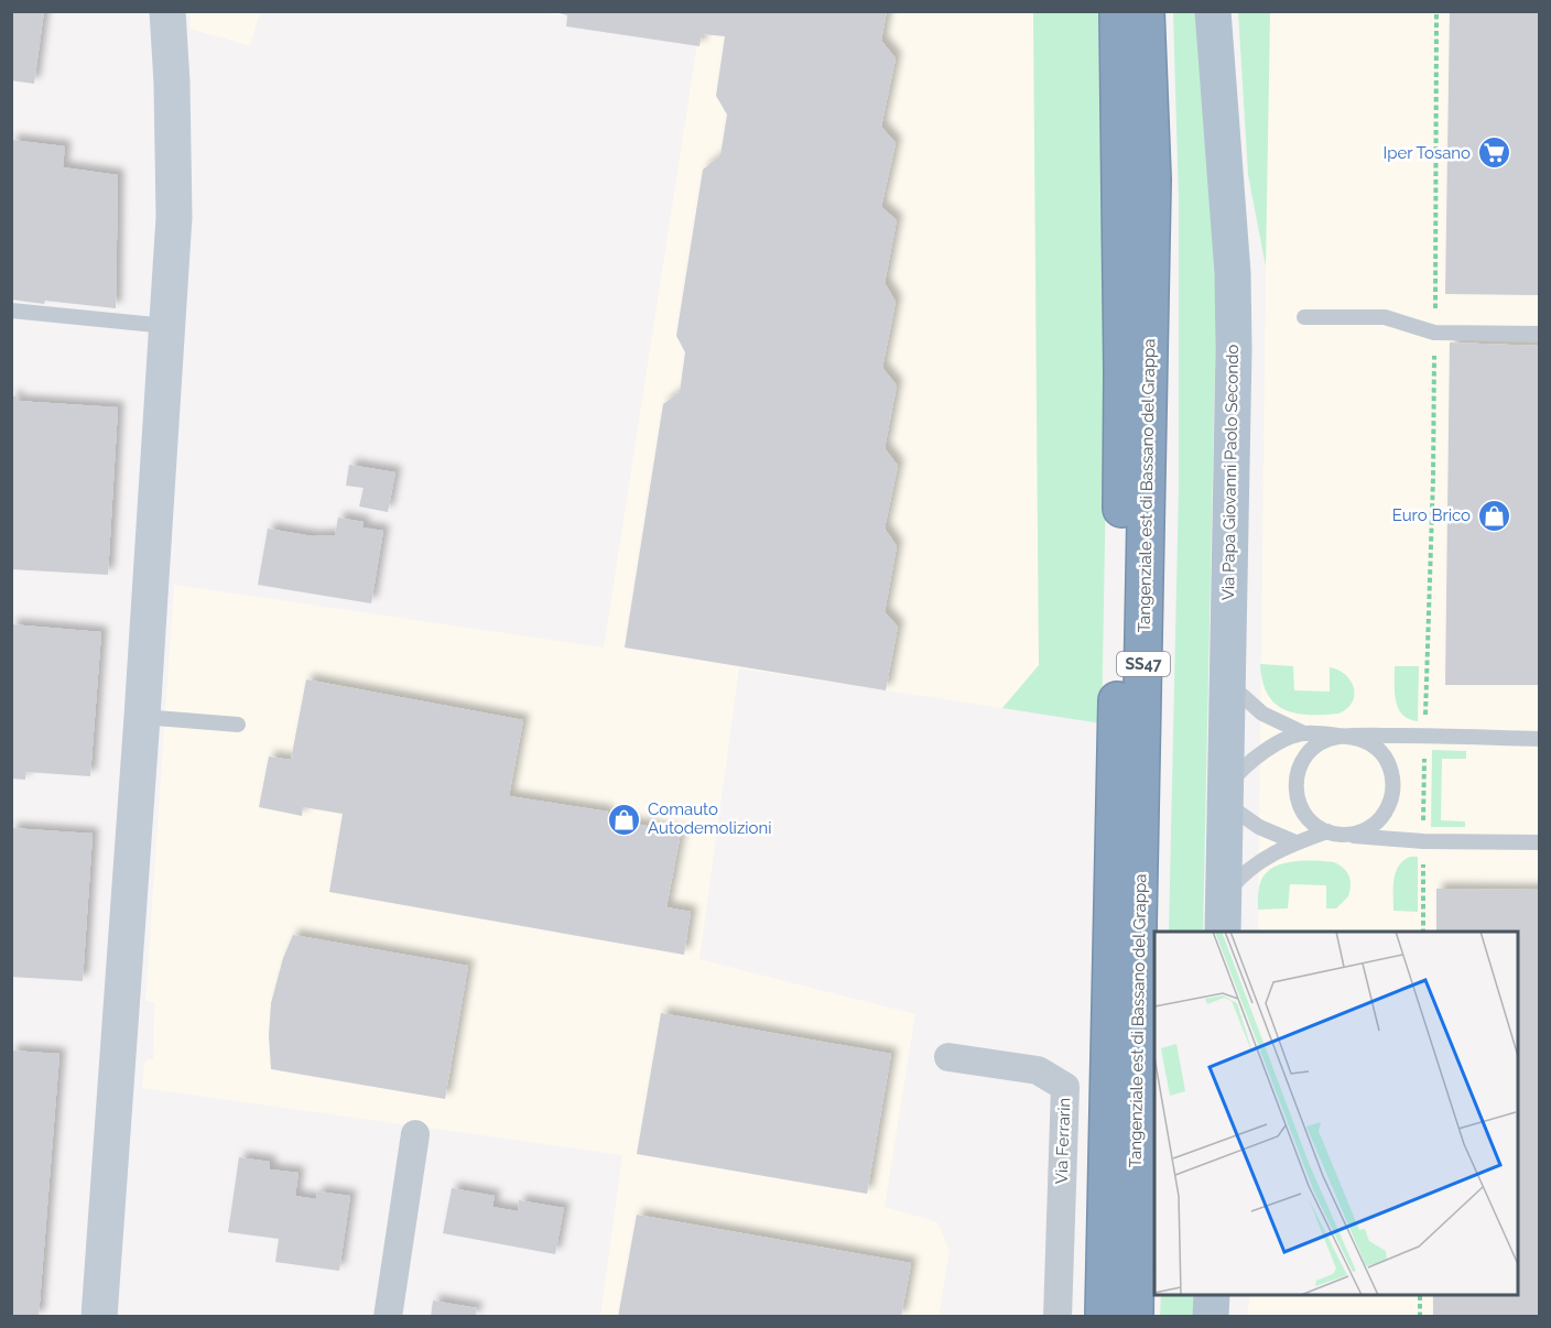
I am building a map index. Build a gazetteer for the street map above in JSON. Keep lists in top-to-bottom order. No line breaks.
{"streets":{"highway":["Tangenziale est di Bassano del Grappa","SS47"],"main road":["Via Papa Giovanni Paolo Secondo"],"street":["Via Ferrarin"]},"places":{"supermarket":["Iper Tosano"],"shop":["Euro Brico","Comauto Autodemolizioni"]}}
